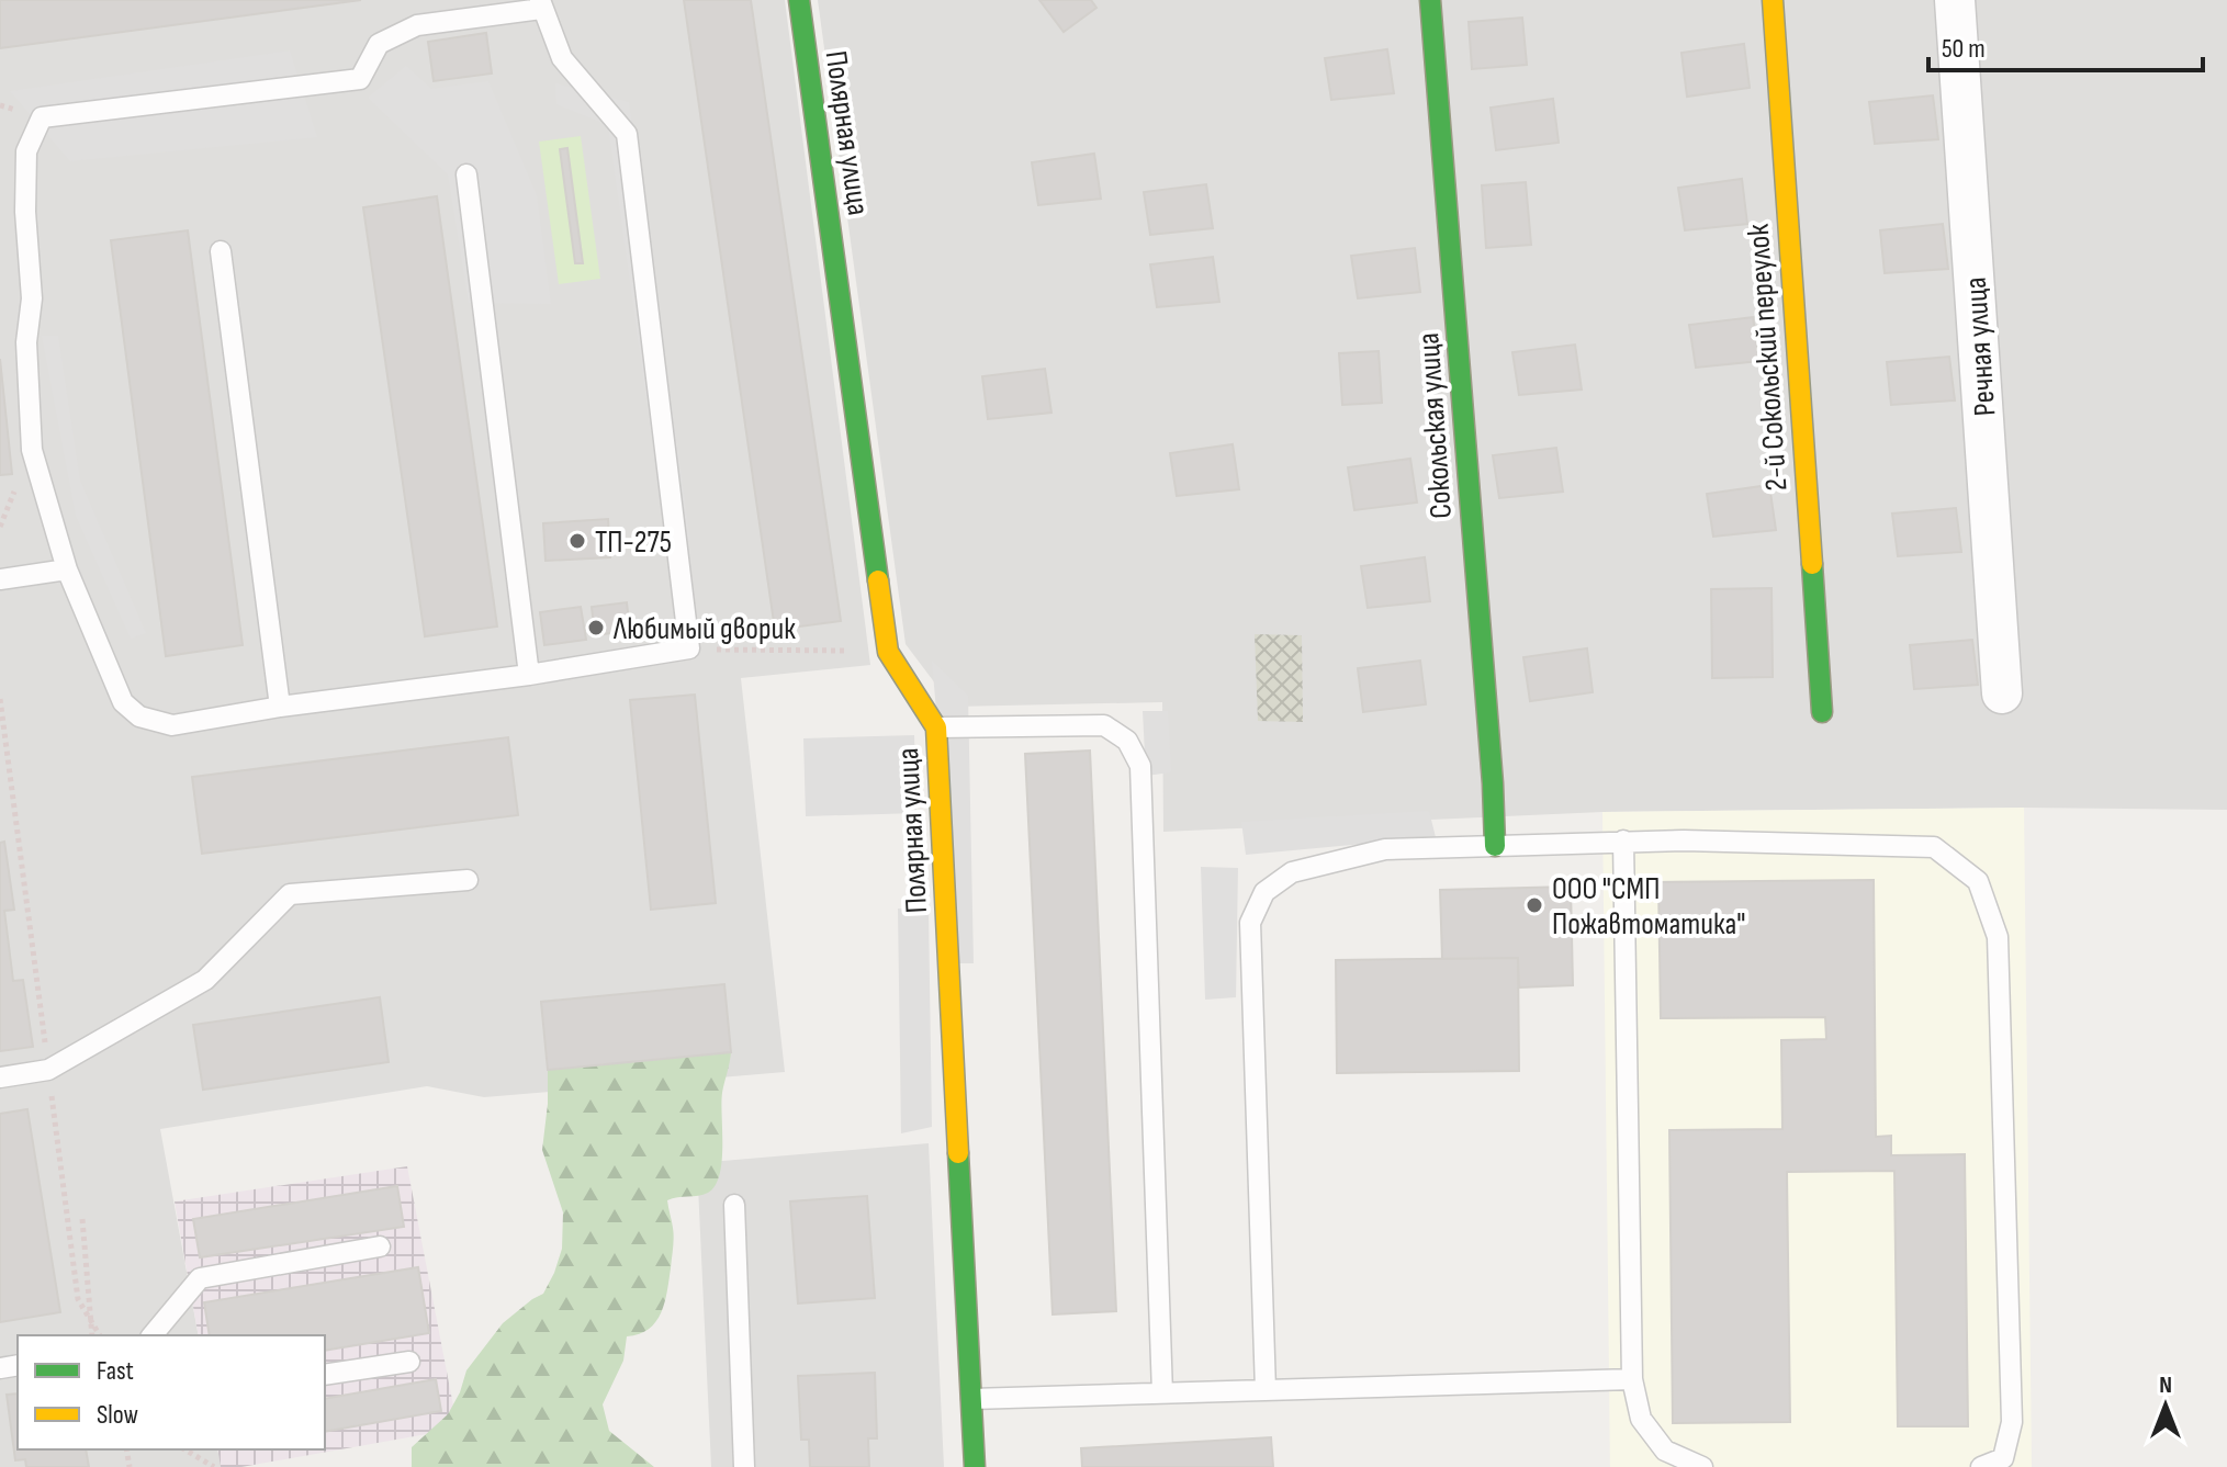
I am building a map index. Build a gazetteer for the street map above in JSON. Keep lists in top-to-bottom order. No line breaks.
{"streets":{"street":["Полярная улица","Речная улица","2-й Сокольский переулок","Сокольская улица"]},"places":["ТП-275","Любимый дворик","ООО \"СМП Пожавтоматика\""],"legend":["Fast","Slow"],"scale_bar":"50 m","north":"top"}
